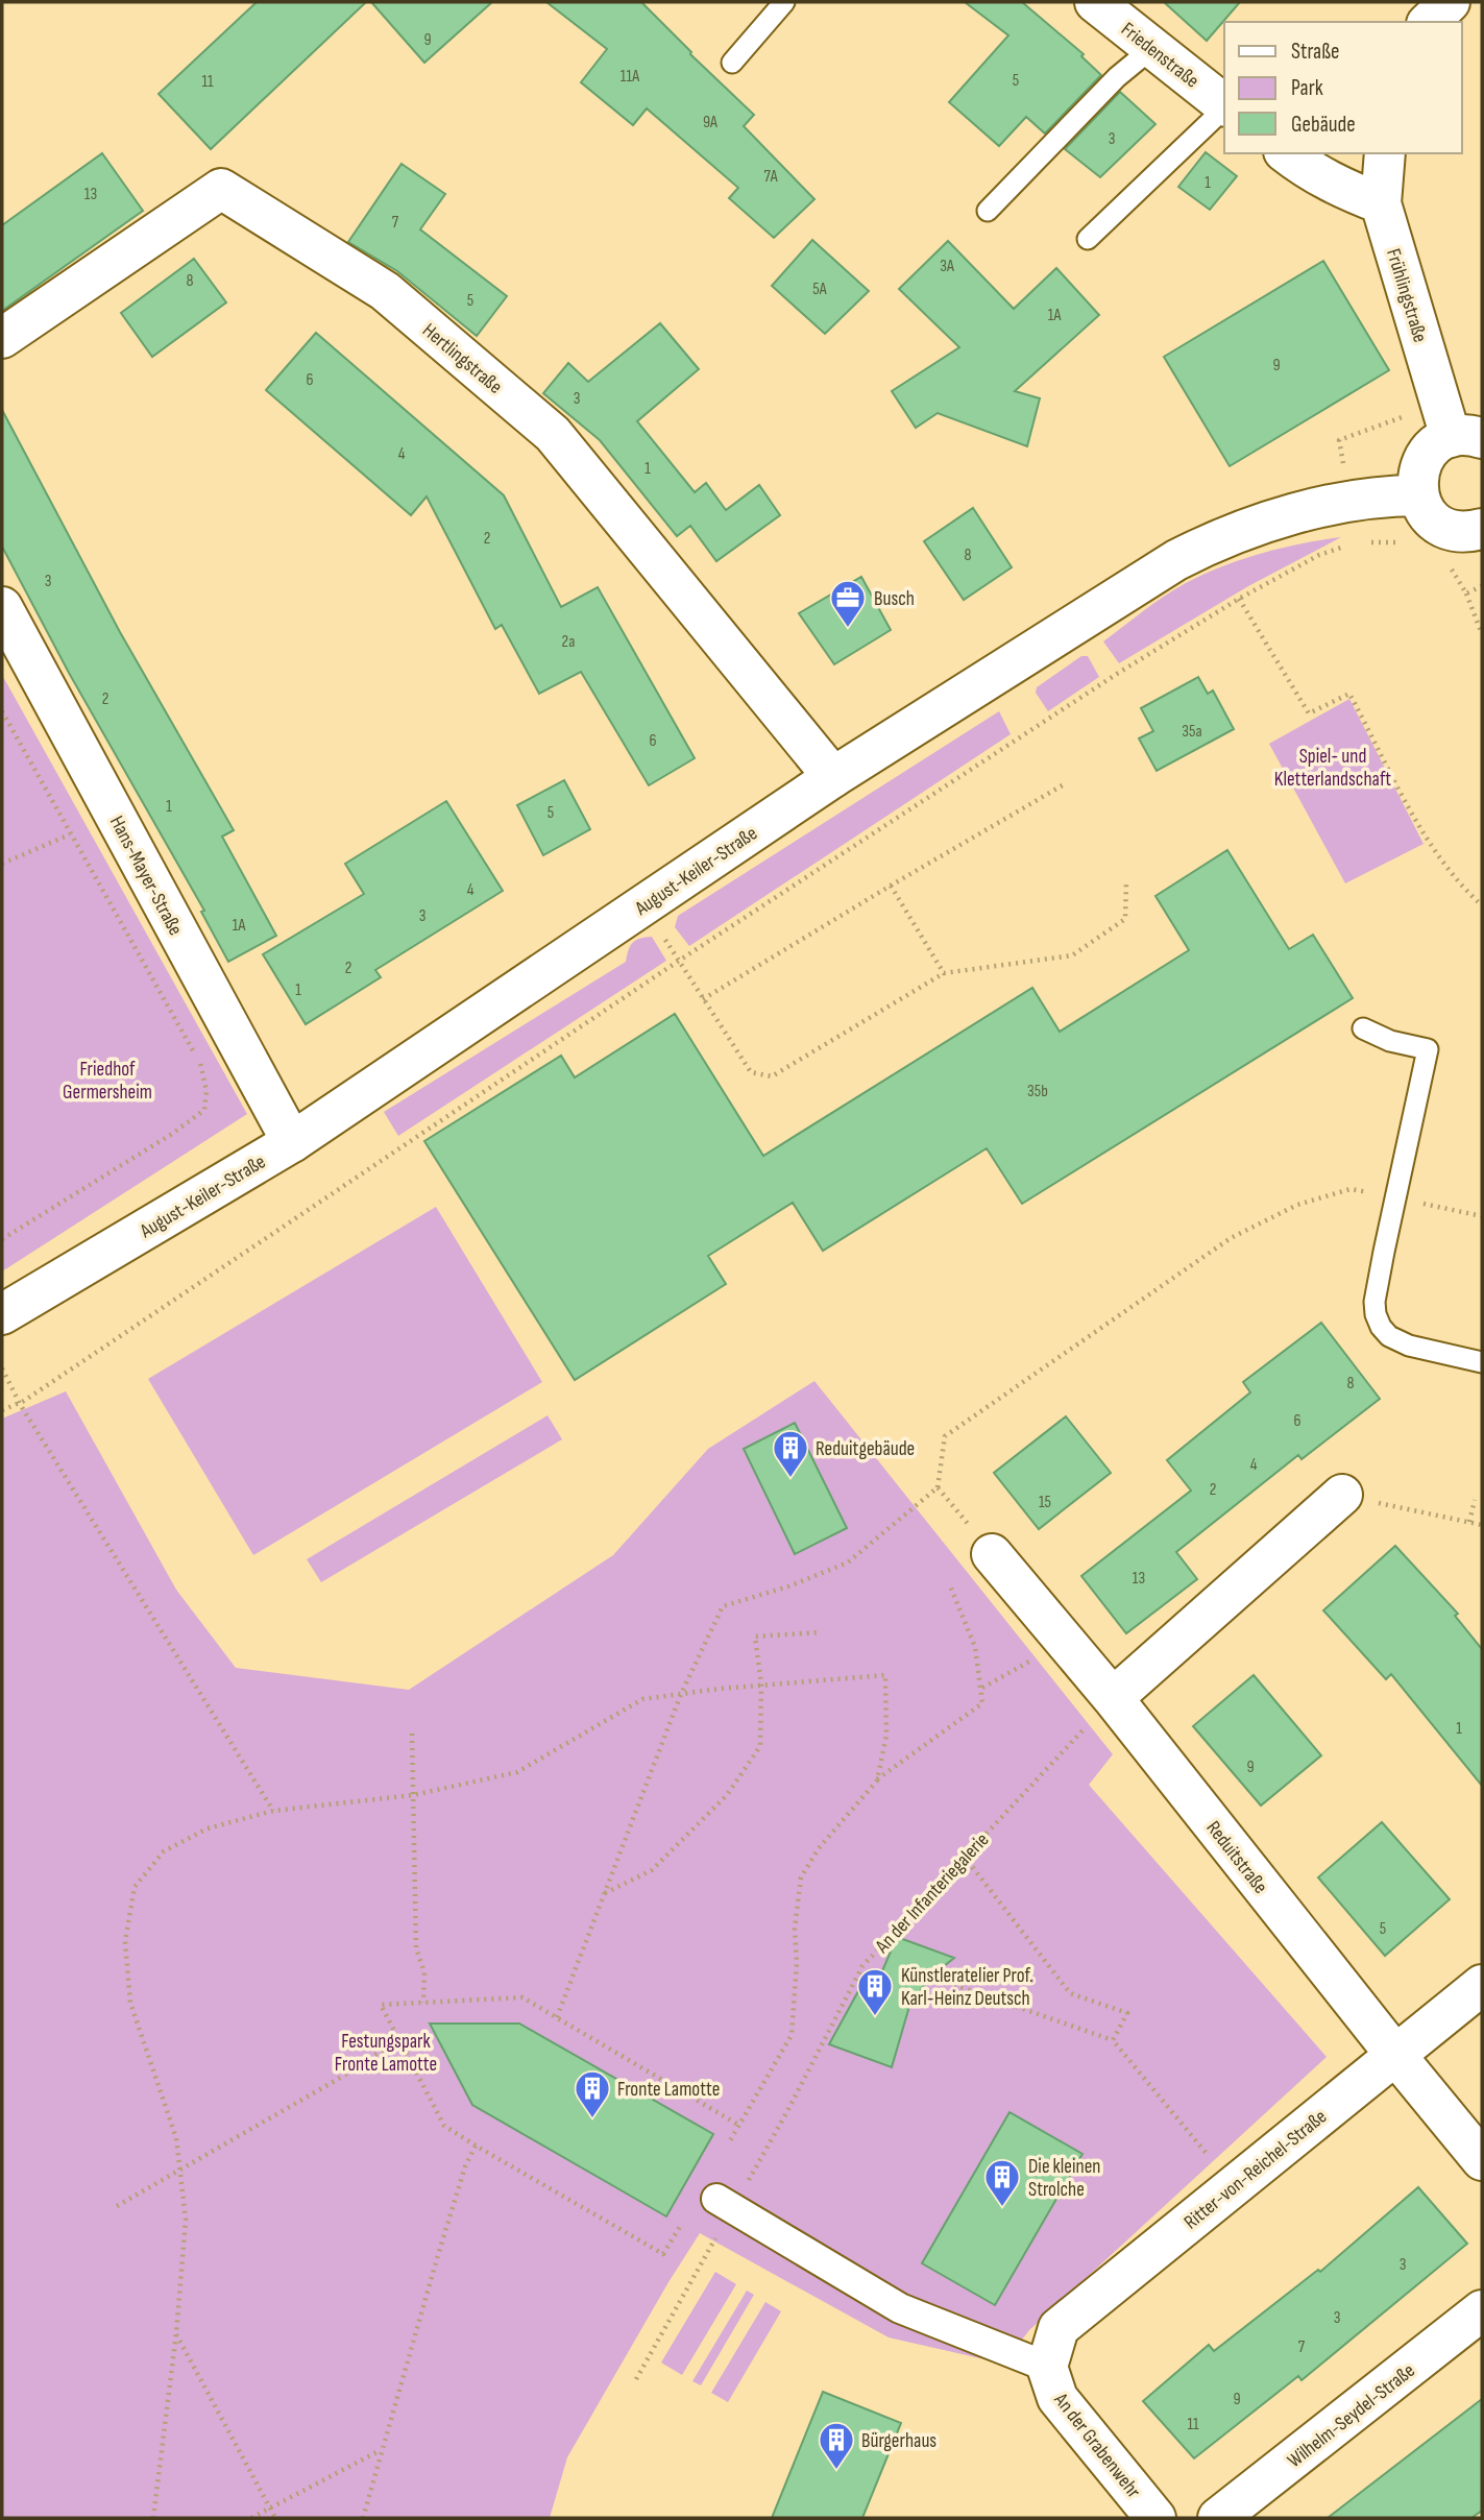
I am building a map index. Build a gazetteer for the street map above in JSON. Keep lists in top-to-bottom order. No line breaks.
{"streets":{"street":["Friedenstraße","Frühlingstraße","Hertlingstraße","August-Keiler-Straße","Hans-Mayer-Straße","Reduitstraße","Ritter-von-Reichel-Straße","Wilhelm-Seydel-Straße","An der Grabenwehr"],"path":["An der Infanteriegalerie"]},"crossings":[["Hertlingstraße","August-Keiler-Straße"],["August-Keiler-Straße","Hans-Mayer-Straße"],["Reduitstraße","An der Infanteriegalerie"],["Reduitstraße","Ritter-von-Reichel-Straße"],["Ritter-von-Reichel-Straße","An der Grabenwehr"]],"parks":["Spiel- und Kletterlandschaft","Friedhof Germersheim","Festungspark Fronte Lamotte"],"places":{"office":["Busch"],"building":["Reduitgebäude","Künstleratelier Prof. Karl-Heinz Deutsch","Fronte Lamotte","Die kleinen Strolche","Bürgerhaus"]},"house_numbers":["9","11A","5","11","9A","3","7A","1","13","7","3A","8","5A","5","1A","9","6","3","4","1","2","8","3","2a","2","35a","6","1","5","4","3","1A","2","1","35b","8","6","4","2","15","13","1","9","5","3","3","7","9","11"],"legend":["Straße","Park","Gebäude"]}
